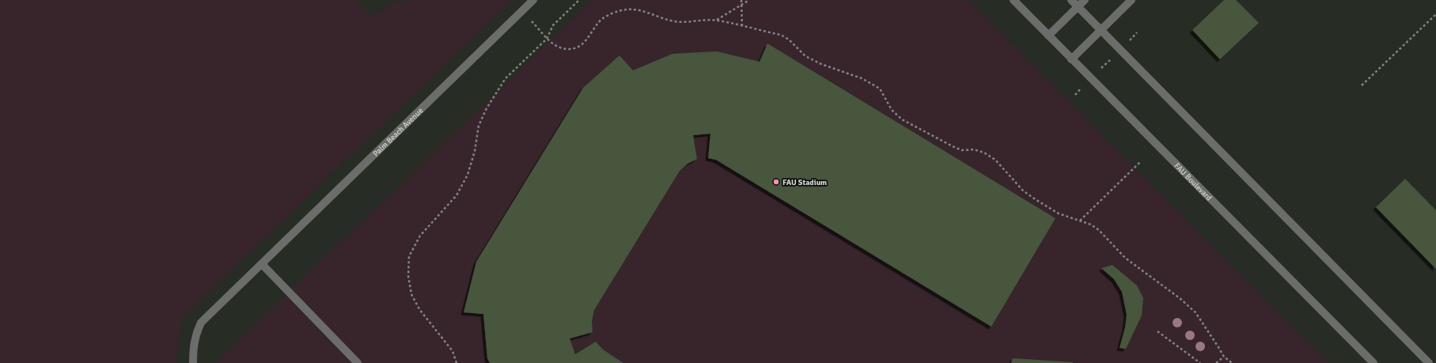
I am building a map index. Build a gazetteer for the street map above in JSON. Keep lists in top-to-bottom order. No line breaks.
{"streets":{"street":["Palm Beach Avenue","FAU Boulevard"]},"places":["FAU Stadium"]}
